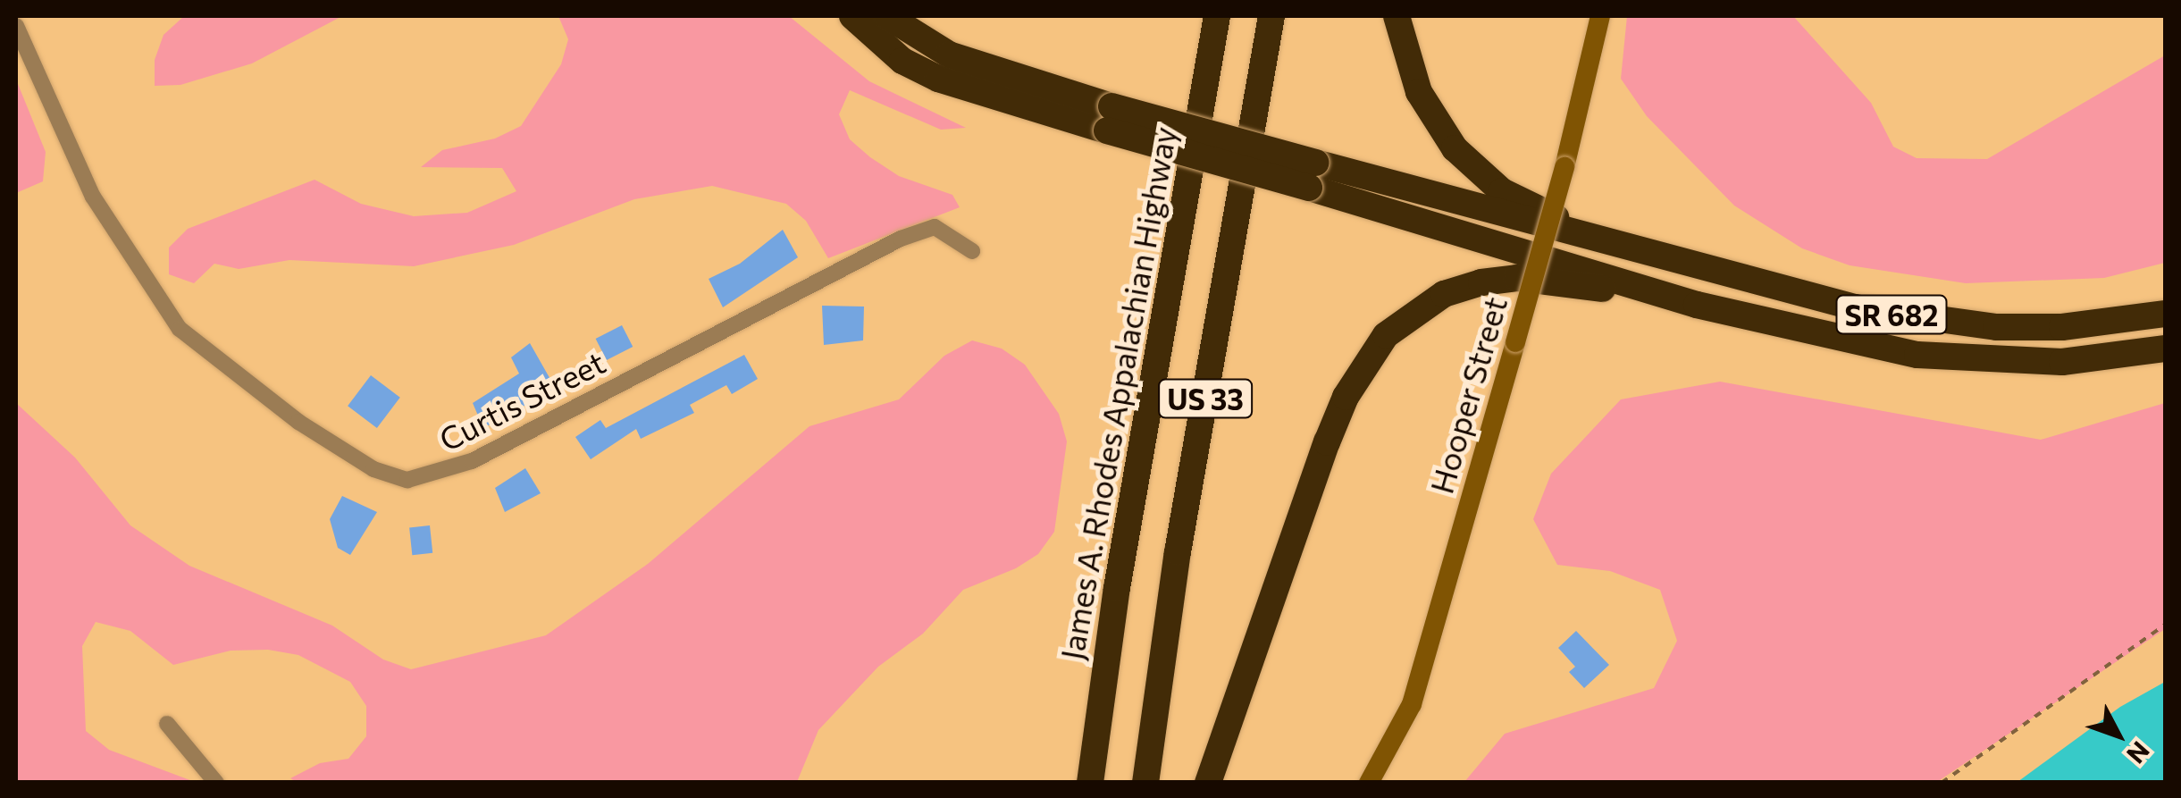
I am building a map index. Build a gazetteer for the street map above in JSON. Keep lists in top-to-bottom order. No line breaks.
{"streets":{"highway":["SR 682","James A. Rhodes Appalachian Highway","US 33"],"street":["Hooper Street","Curtis Street"]},"north":"bottom right"}
